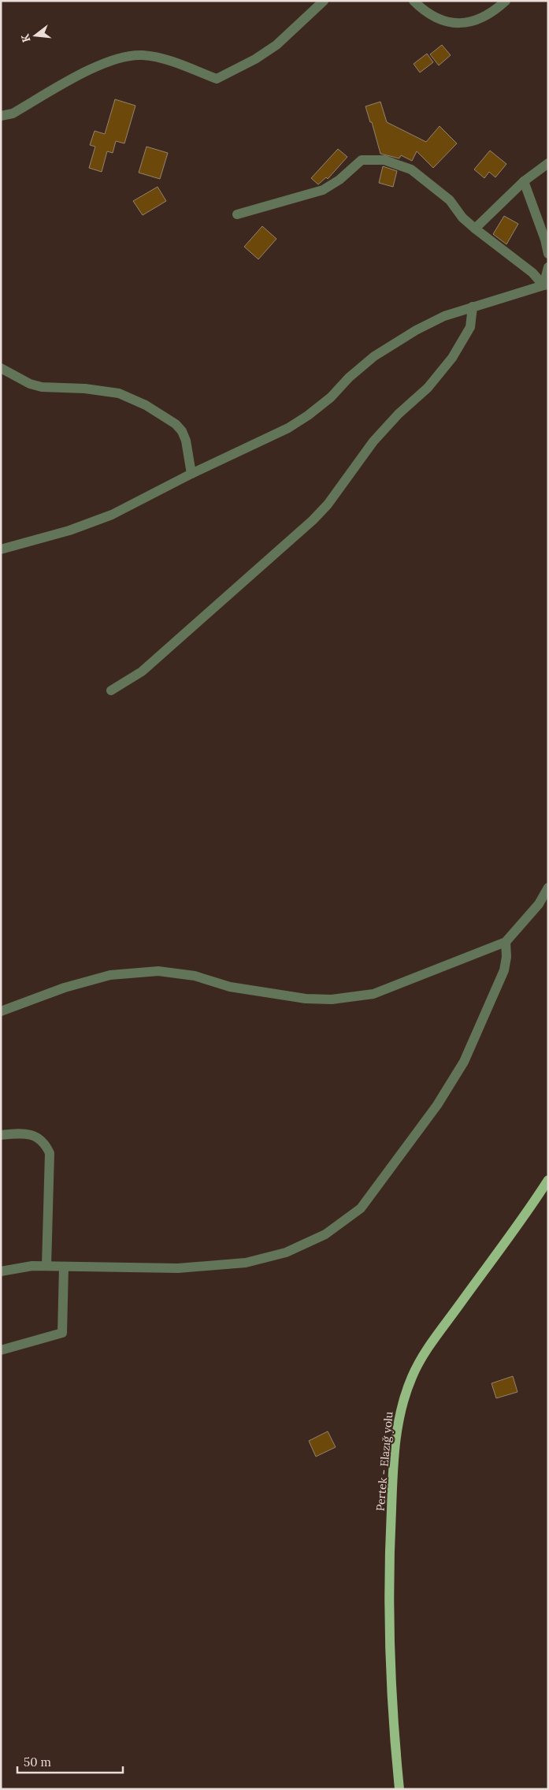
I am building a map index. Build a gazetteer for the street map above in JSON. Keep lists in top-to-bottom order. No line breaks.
{"streets":{"main road":["Pertek - Elazığ yolu"]},"scale_bar":"50 m","north":"left"}
